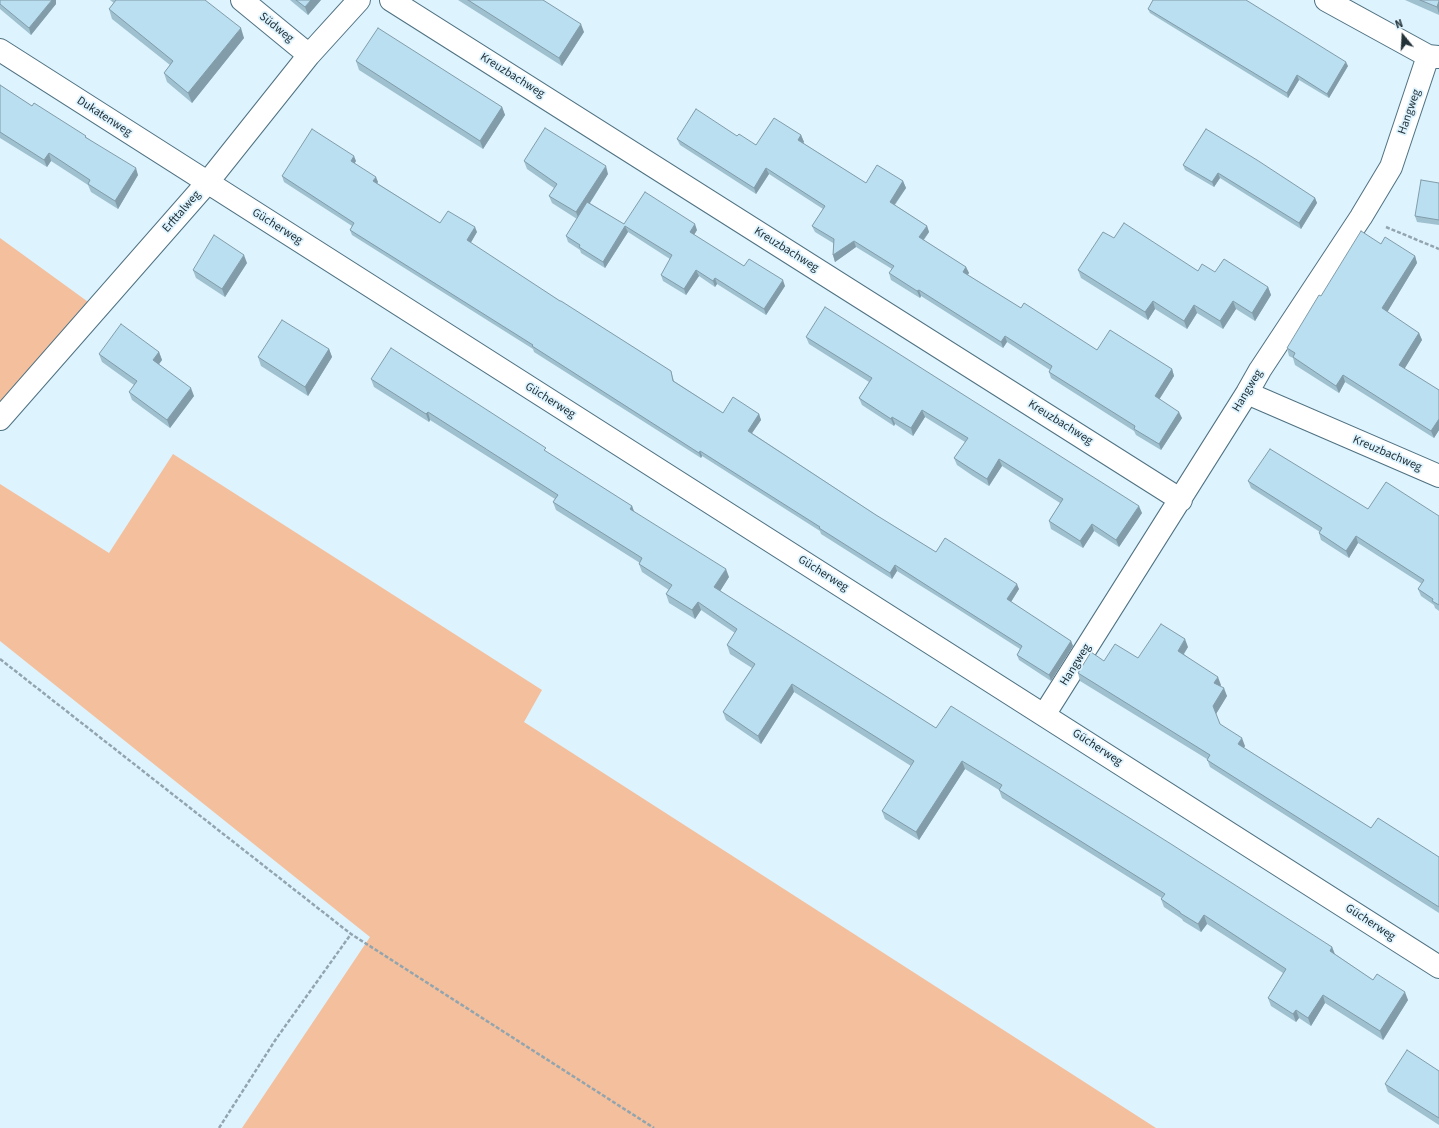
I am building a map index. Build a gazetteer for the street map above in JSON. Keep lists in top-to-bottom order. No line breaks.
{"streets":{"street":["Südweg","Kreuzbachweg","Hangweg","Dukatenweg","Erfttalweg","Gücherweg"]},"crossings":[["Südweg","Erfttalweg"],["Kreuzbachweg","Hangweg"],["Hangweg","Gücherweg"],["Dukatenweg","Erfttalweg"],["Dukatenweg","Gücherweg"],["Erfttalweg","Gücherweg"]],"north":"top"}
